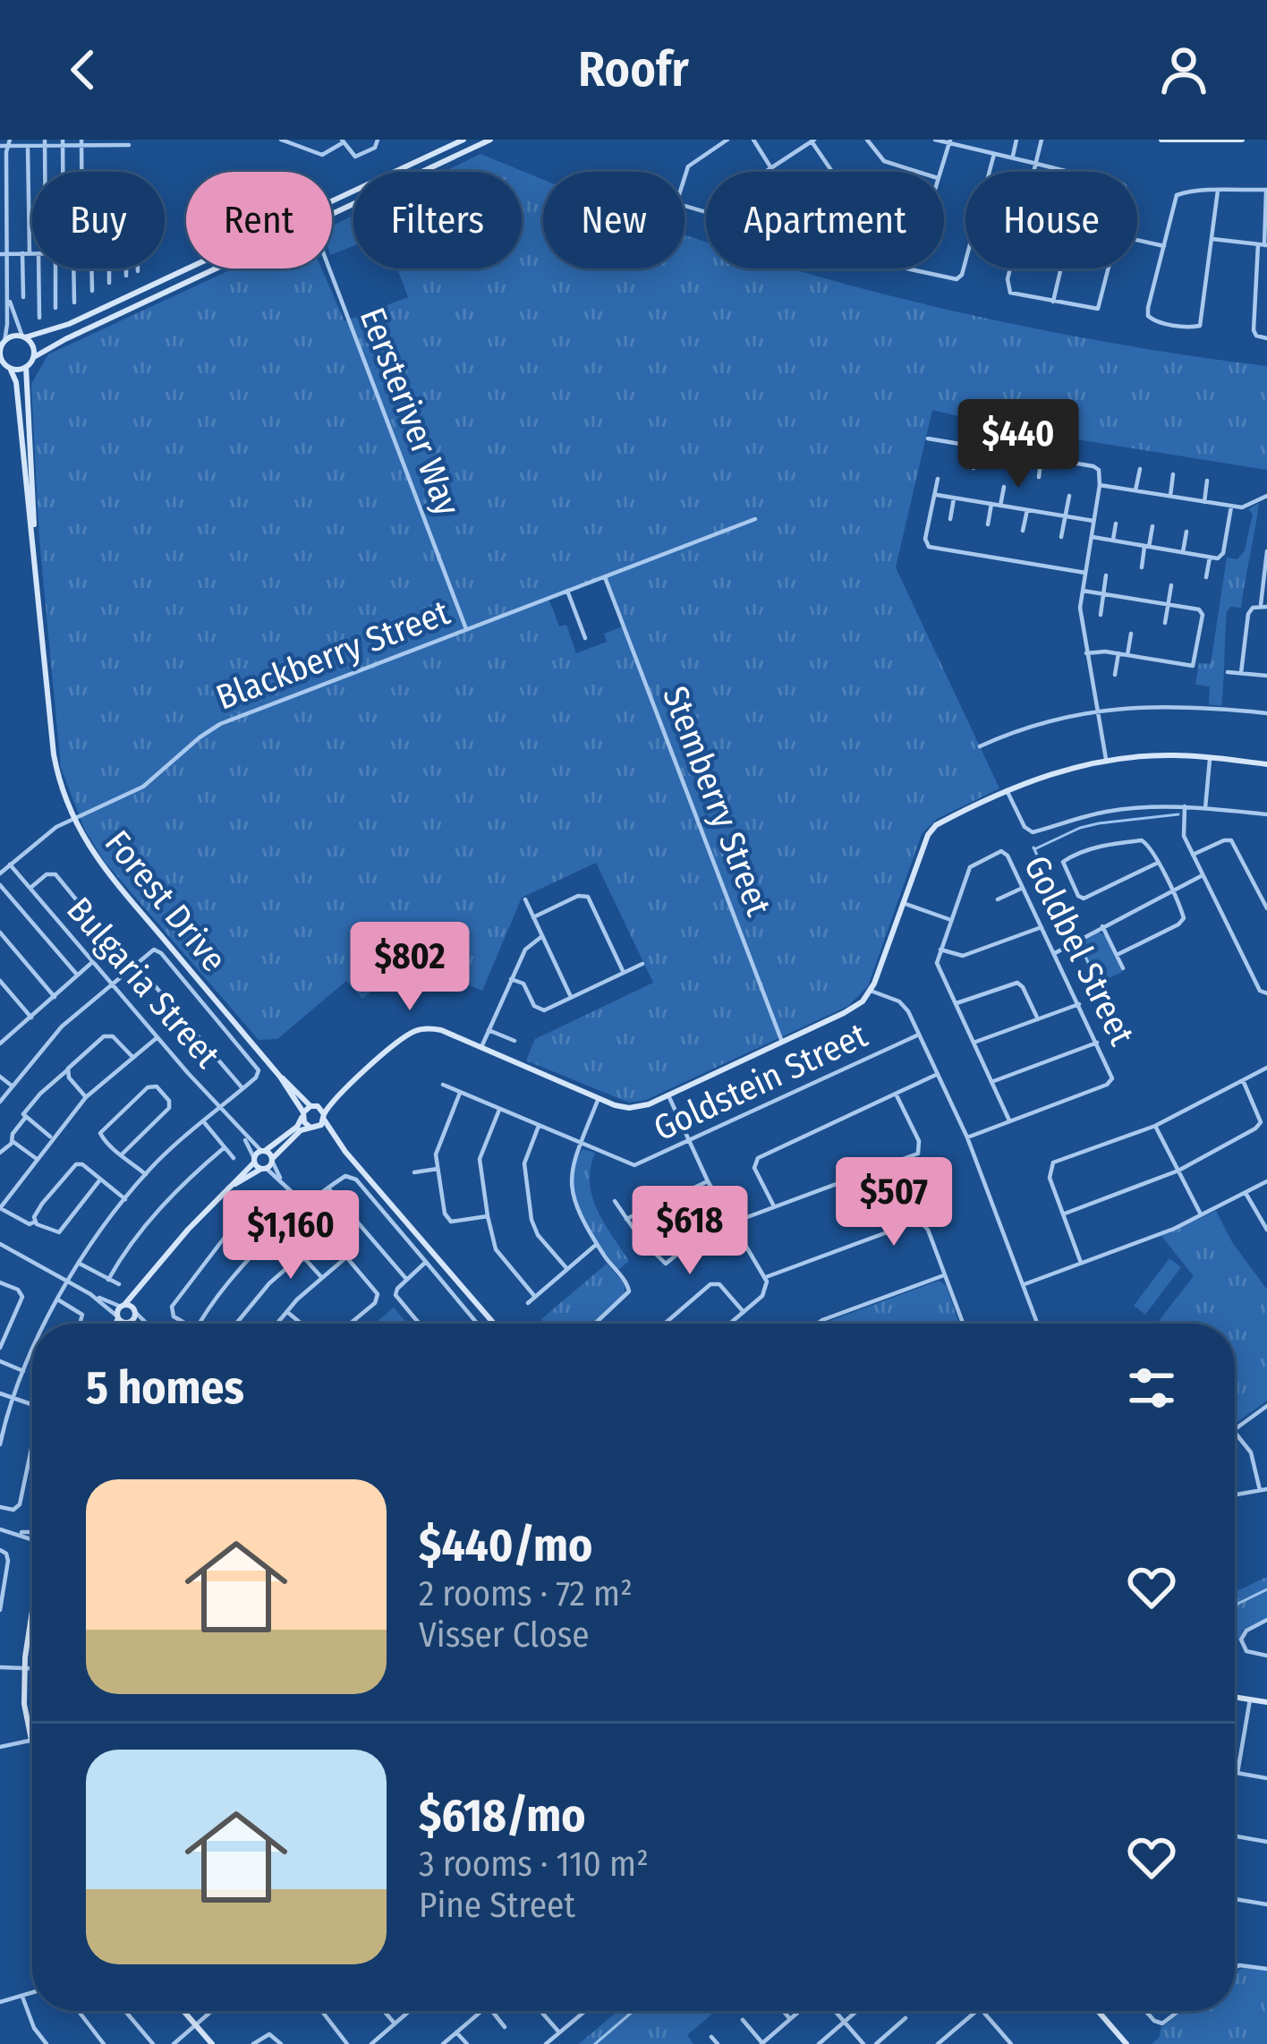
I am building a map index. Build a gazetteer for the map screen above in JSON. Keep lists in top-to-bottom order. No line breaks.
{"streets":{"street":["Eersteriver Way","Blackberry Street","Stemberry Street","Forest Drive","Goldbel Street","Bulgaria Street","Goldstein Street"]},"crossings":[["Eersteriver Way","Blackberry Street"],["Blackberry Street","Stemberry Street"],["Blackberry Street","Forest Drive"],["Blackberry Street","Bulgaria Street"]],"page":{"header":"Roofr","chip":["Buy","Rent","Filters","New","Apartment","House"],"price":["$440","$802","$507","$618","$1,160"],"heading":"5 homes","list":[{"name":"$440/mo","note":"2 rooms · 72 m² · Visser Close"},{"name":"$618/mo","note":"3 rooms · 110 m² · Pine Street"}]}}
